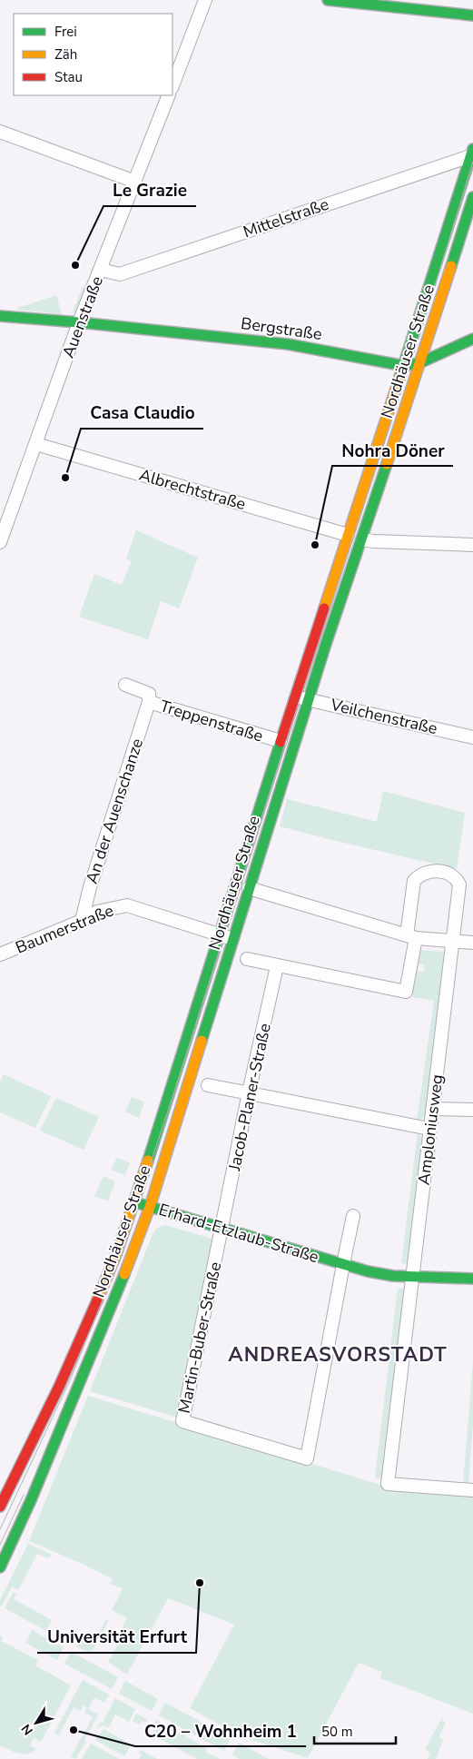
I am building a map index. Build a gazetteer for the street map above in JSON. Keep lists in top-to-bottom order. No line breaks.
{"streets":{"main road":["Bergstraße","Nordhäuser Straße","Erhard-Etzlaub-Straße"],"street":["Mittelstraße","Auenstraße","Albrechtstraße","Veilchenstraße","Treppenstraße","An der Auenschanze","Baumerstraße","Jacob-Planer-Straße","Amploniusweg","Martin-Buber-Straße"]},"crossings":[["Mittelstraße","Auenstraße"],["Mittelstraße","Nordhäuser Straße"],["Auenstraße","Bergstraße"],["Auenstraße","Albrechtstraße"],["Bergstraße","Nordhäuser Straße"],["Nordhäuser Straße","Albrechtstraße"],["Nordhäuser Straße","Veilchenstraße"],["Nordhäuser Straße","Treppenstraße"],["Nordhäuser Straße","Baumerstraße"],["Nordhäuser Straße","Erhard-Etzlaub-Straße"],["Treppenstraße","An der Auenschanze"],["An der Auenschanze","Baumerstraße"],["Jacob-Planer-Straße","Amploniusweg"],["Jacob-Planer-Straße","Erhard-Etzlaub-Straße"],["Jacob-Planer-Straße","Martin-Buber-Straße"],["Amploniusweg","Erhard-Etzlaub-Straße"],["Erhard-Etzlaub-Straße","Martin-Buber-Straße"]],"districts":["ANDREASVORSTADT"],"places":["Le Grazie","Casa Claudio","Nohra Döner","Universität Erfurt","C20 – Wohnheim 1"],"legend":["Frei","Zäh","Stau"],"scale_bar":"50 m","north":"bottom left"}
